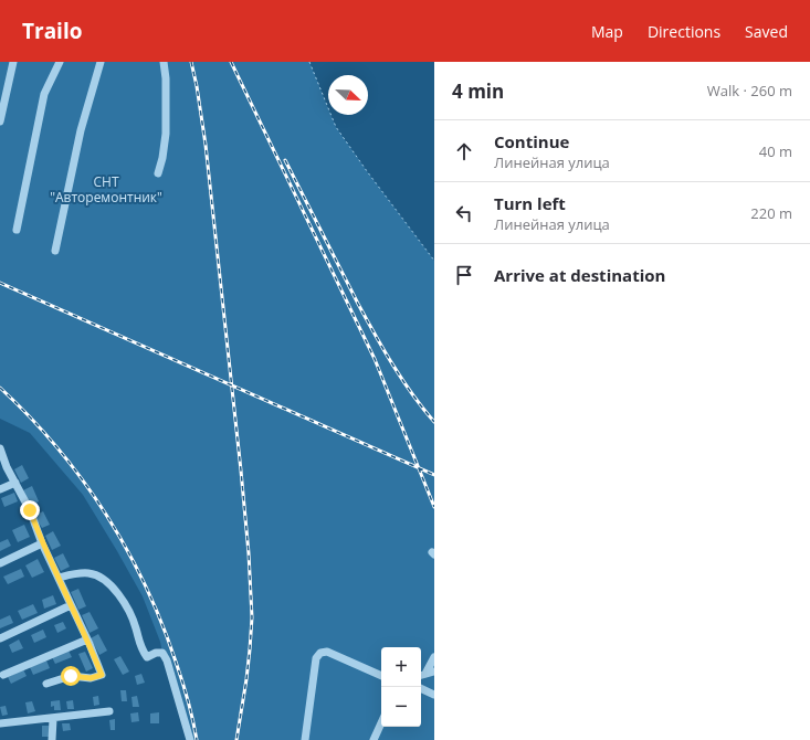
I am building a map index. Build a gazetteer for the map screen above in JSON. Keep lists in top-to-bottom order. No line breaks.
{"parks":["СНТ \"Авторемонтник\""],"north":"bottom right","page":{"header":"Trailo","nav":["Map","Directions","Saved"],"heading":["4 min","Walk · 260 m"],"list":[["Continue","Линейная улица","40 m"],["Turn left","Линейная улица","220 m"],"Arrive at destination"],"map_buttons":["+","−"]}}
